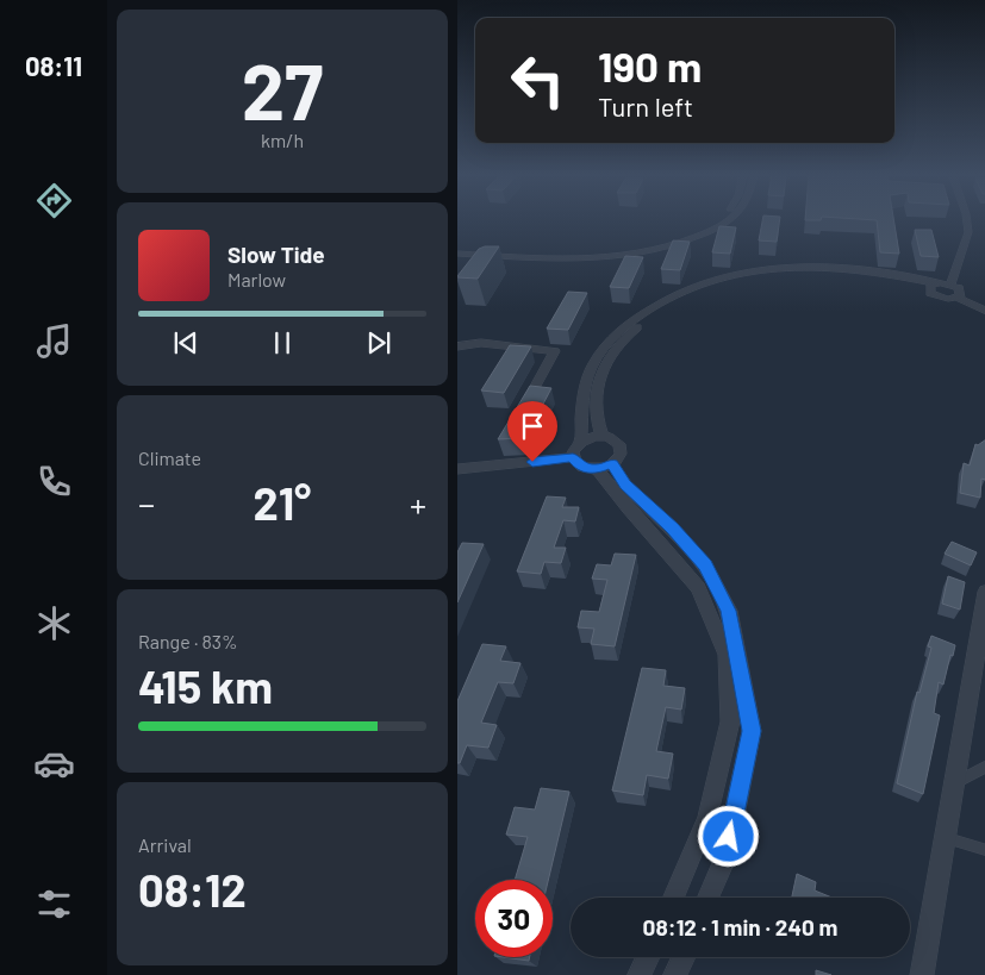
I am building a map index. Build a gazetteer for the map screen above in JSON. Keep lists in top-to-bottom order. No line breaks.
{"page":{"tabs":"08:11","tile":[["27","km/h"],"Climate",["Range · 83%","415 km"],["Arrival","08:12"]],"turn":["190 m","Turn left"],"song":["Slow Tide","Marlow"],"heat":["−","21°","+"],"limit":"30","trip":"08:12 · 1 min · 240 m"}}
